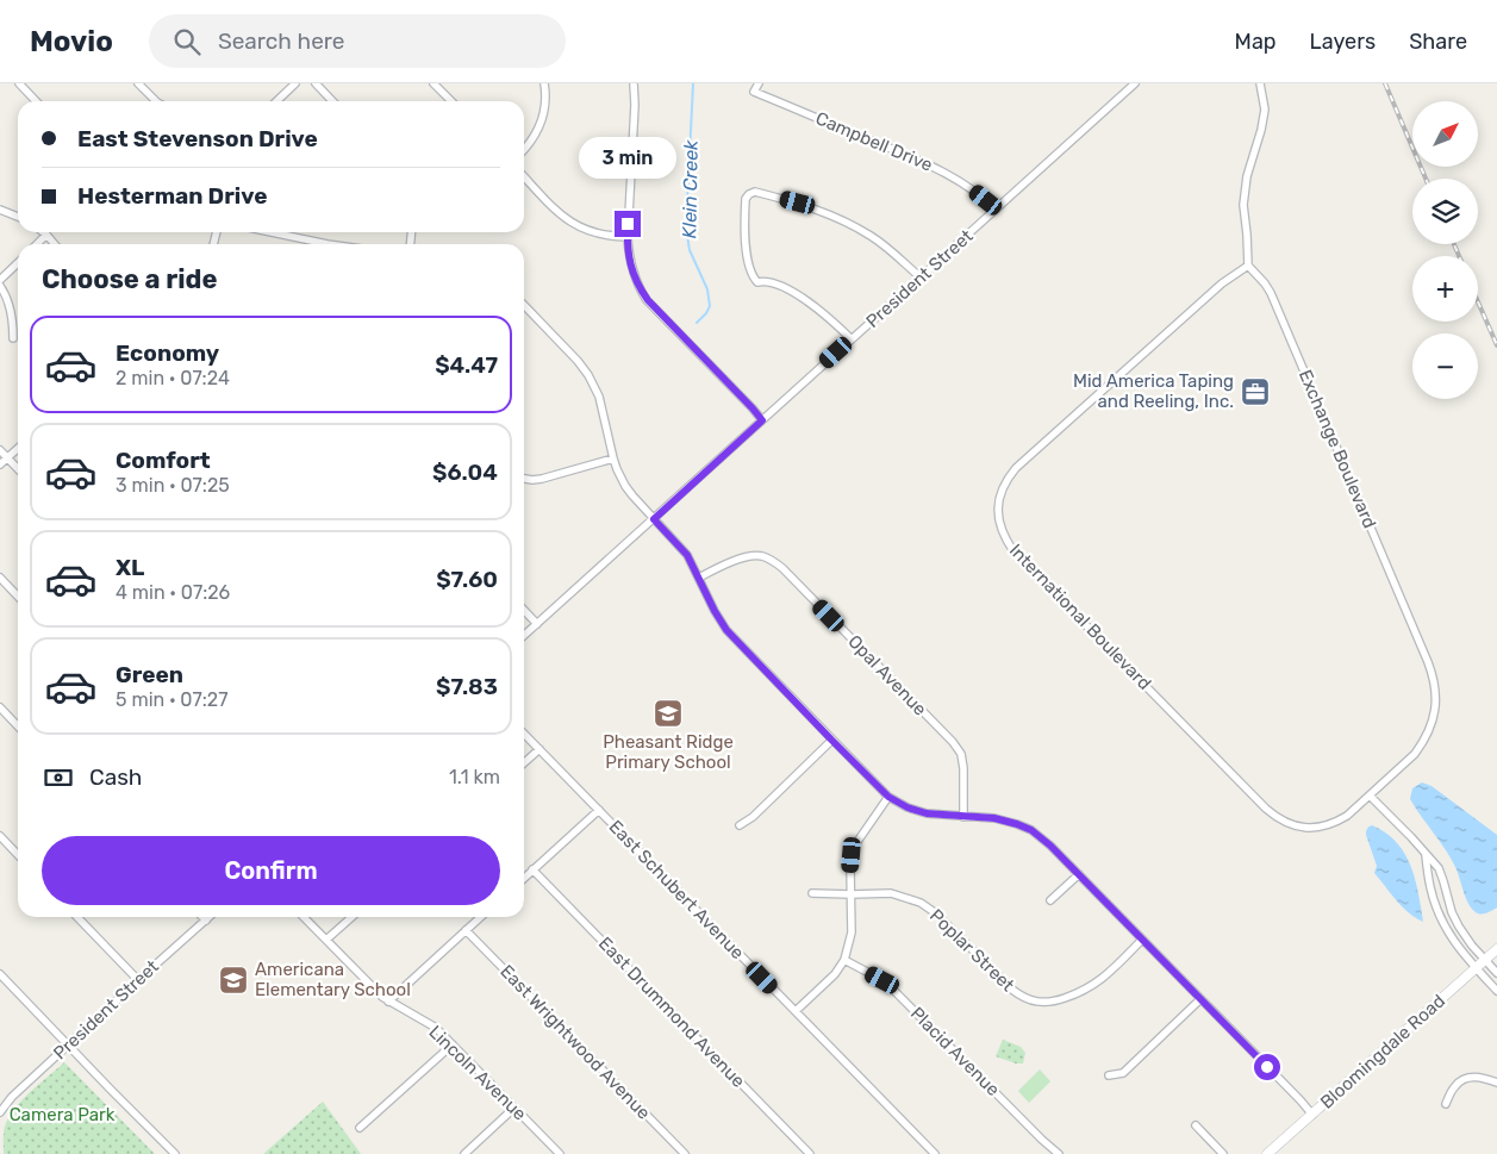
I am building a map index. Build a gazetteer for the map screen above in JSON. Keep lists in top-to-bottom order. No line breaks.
{"streets":{"main road":["Bloomingdale Road"],"street":["Campbell Drive","President Street","Exchange Boulevard","International Boulevard","Opal Avenue","East Schubert Avenue","Poplar Street","East Drummond Avenue","East Wrightwood Avenue","Placid Avenue","Lincoln Avenue"]},"crossings":[["Campbell Drive","President Street"],["Exchange Boulevard","International Boulevard"]],"water":["Klein Creek"],"parks":["Camera Park"],"places":{"office":["Mid America Taping and Reeling, Inc."],"school or university":["Pheasant Ridge Primary School","Americana Elementary School"]},"north":"top right","page":{"header":"Movio","search":"Search here","nav":["Map","Layers","Share"],"map_buttons":["+","−"],"banner":["East Stevenson Drive","Hesterman Drive"],"bubble":"3 min","heading":"Choose a ride","list":[{"name":"Economy","note":"2 min · 07:24","value":"$4.47"},{"name":"Comfort","note":"3 min · 07:25","value":"$6.04"},{"name":"XL","note":"4 min · 07:26","value":"$7.60"},{"name":"Green","note":"5 min · 07:27","value":"$7.83"}],"pay":["Cash","1.1 km"],"buttons":"Confirm"}}
